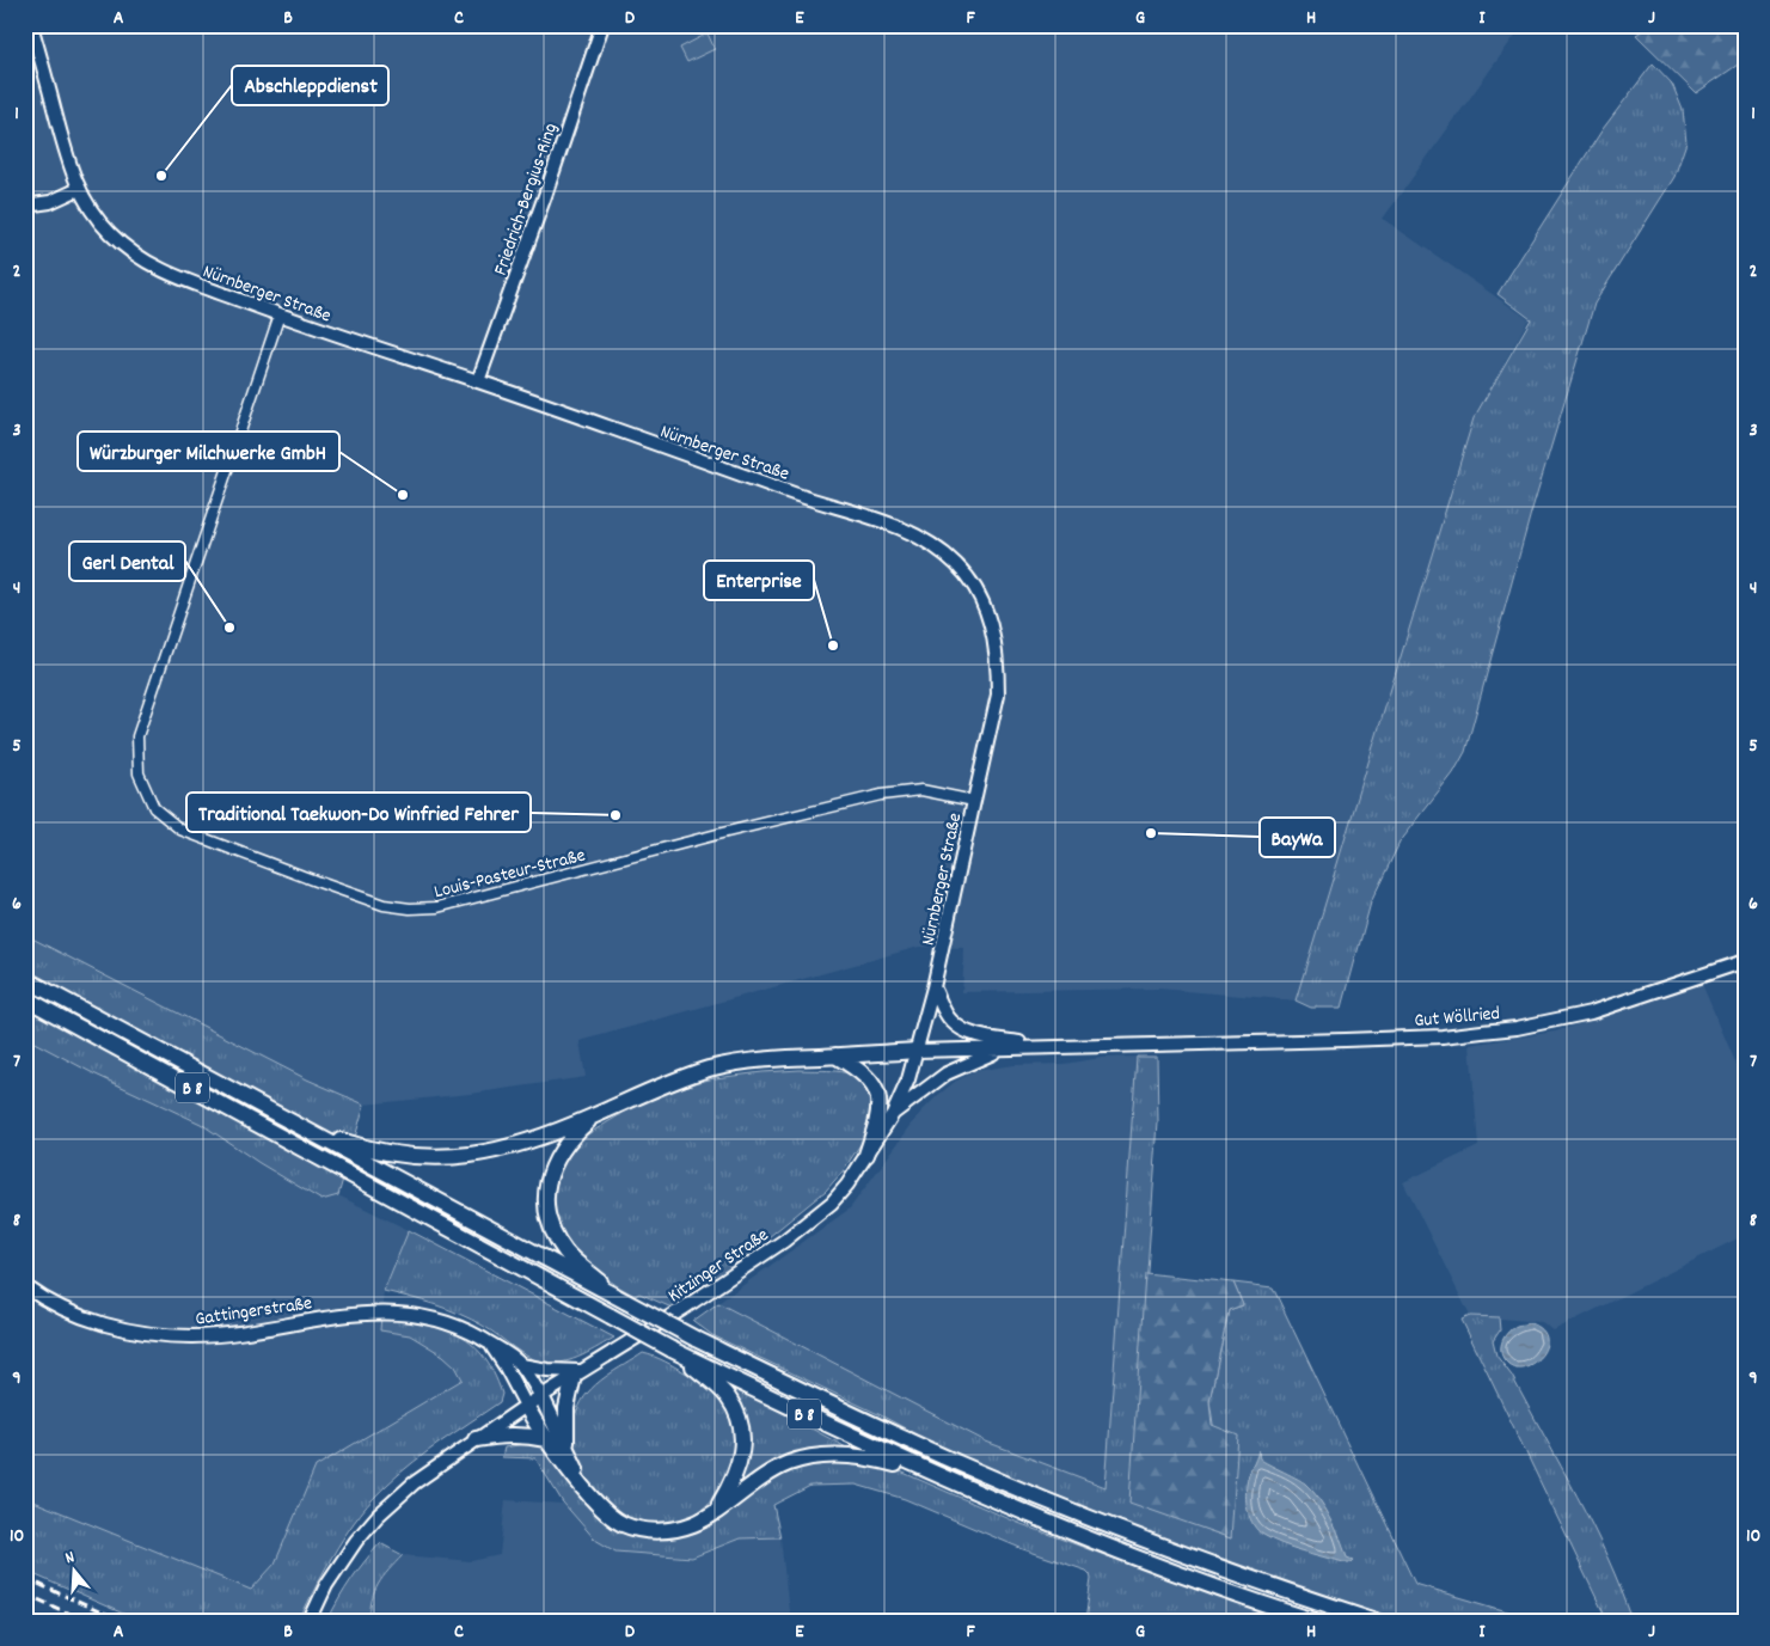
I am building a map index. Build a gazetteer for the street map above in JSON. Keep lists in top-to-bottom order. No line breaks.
{"streets":{"highway":["B 8"],"street":["Friedrich-Bergius-Ring","Nürnberger Straße","Louis-Pasteur-Straße","Gut Wöllried","Kitzinger Straße","Gattingerstraße"]},"crossings":[["Friedrich-Bergius-Ring","Nürnberger Straße"],["Nürnberger Straße","Louis-Pasteur-Straße"],["Nürnberger Straße","Kitzinger Straße"],["Kitzinger Straße","Gattingerstraße"]],"places":["Abschleppdienst","Würzburger Milchwerke GmbH","Gerl Dental","Enterprise","Traditional Taekwon-Do Winfried Fehrer","BayWa"],"north":"top","grid":{"columns":["A","B","C","D","E","F","G","H","I","J"],"rows":["1","2","3","4","5","6","7","8","9","10"]}}
